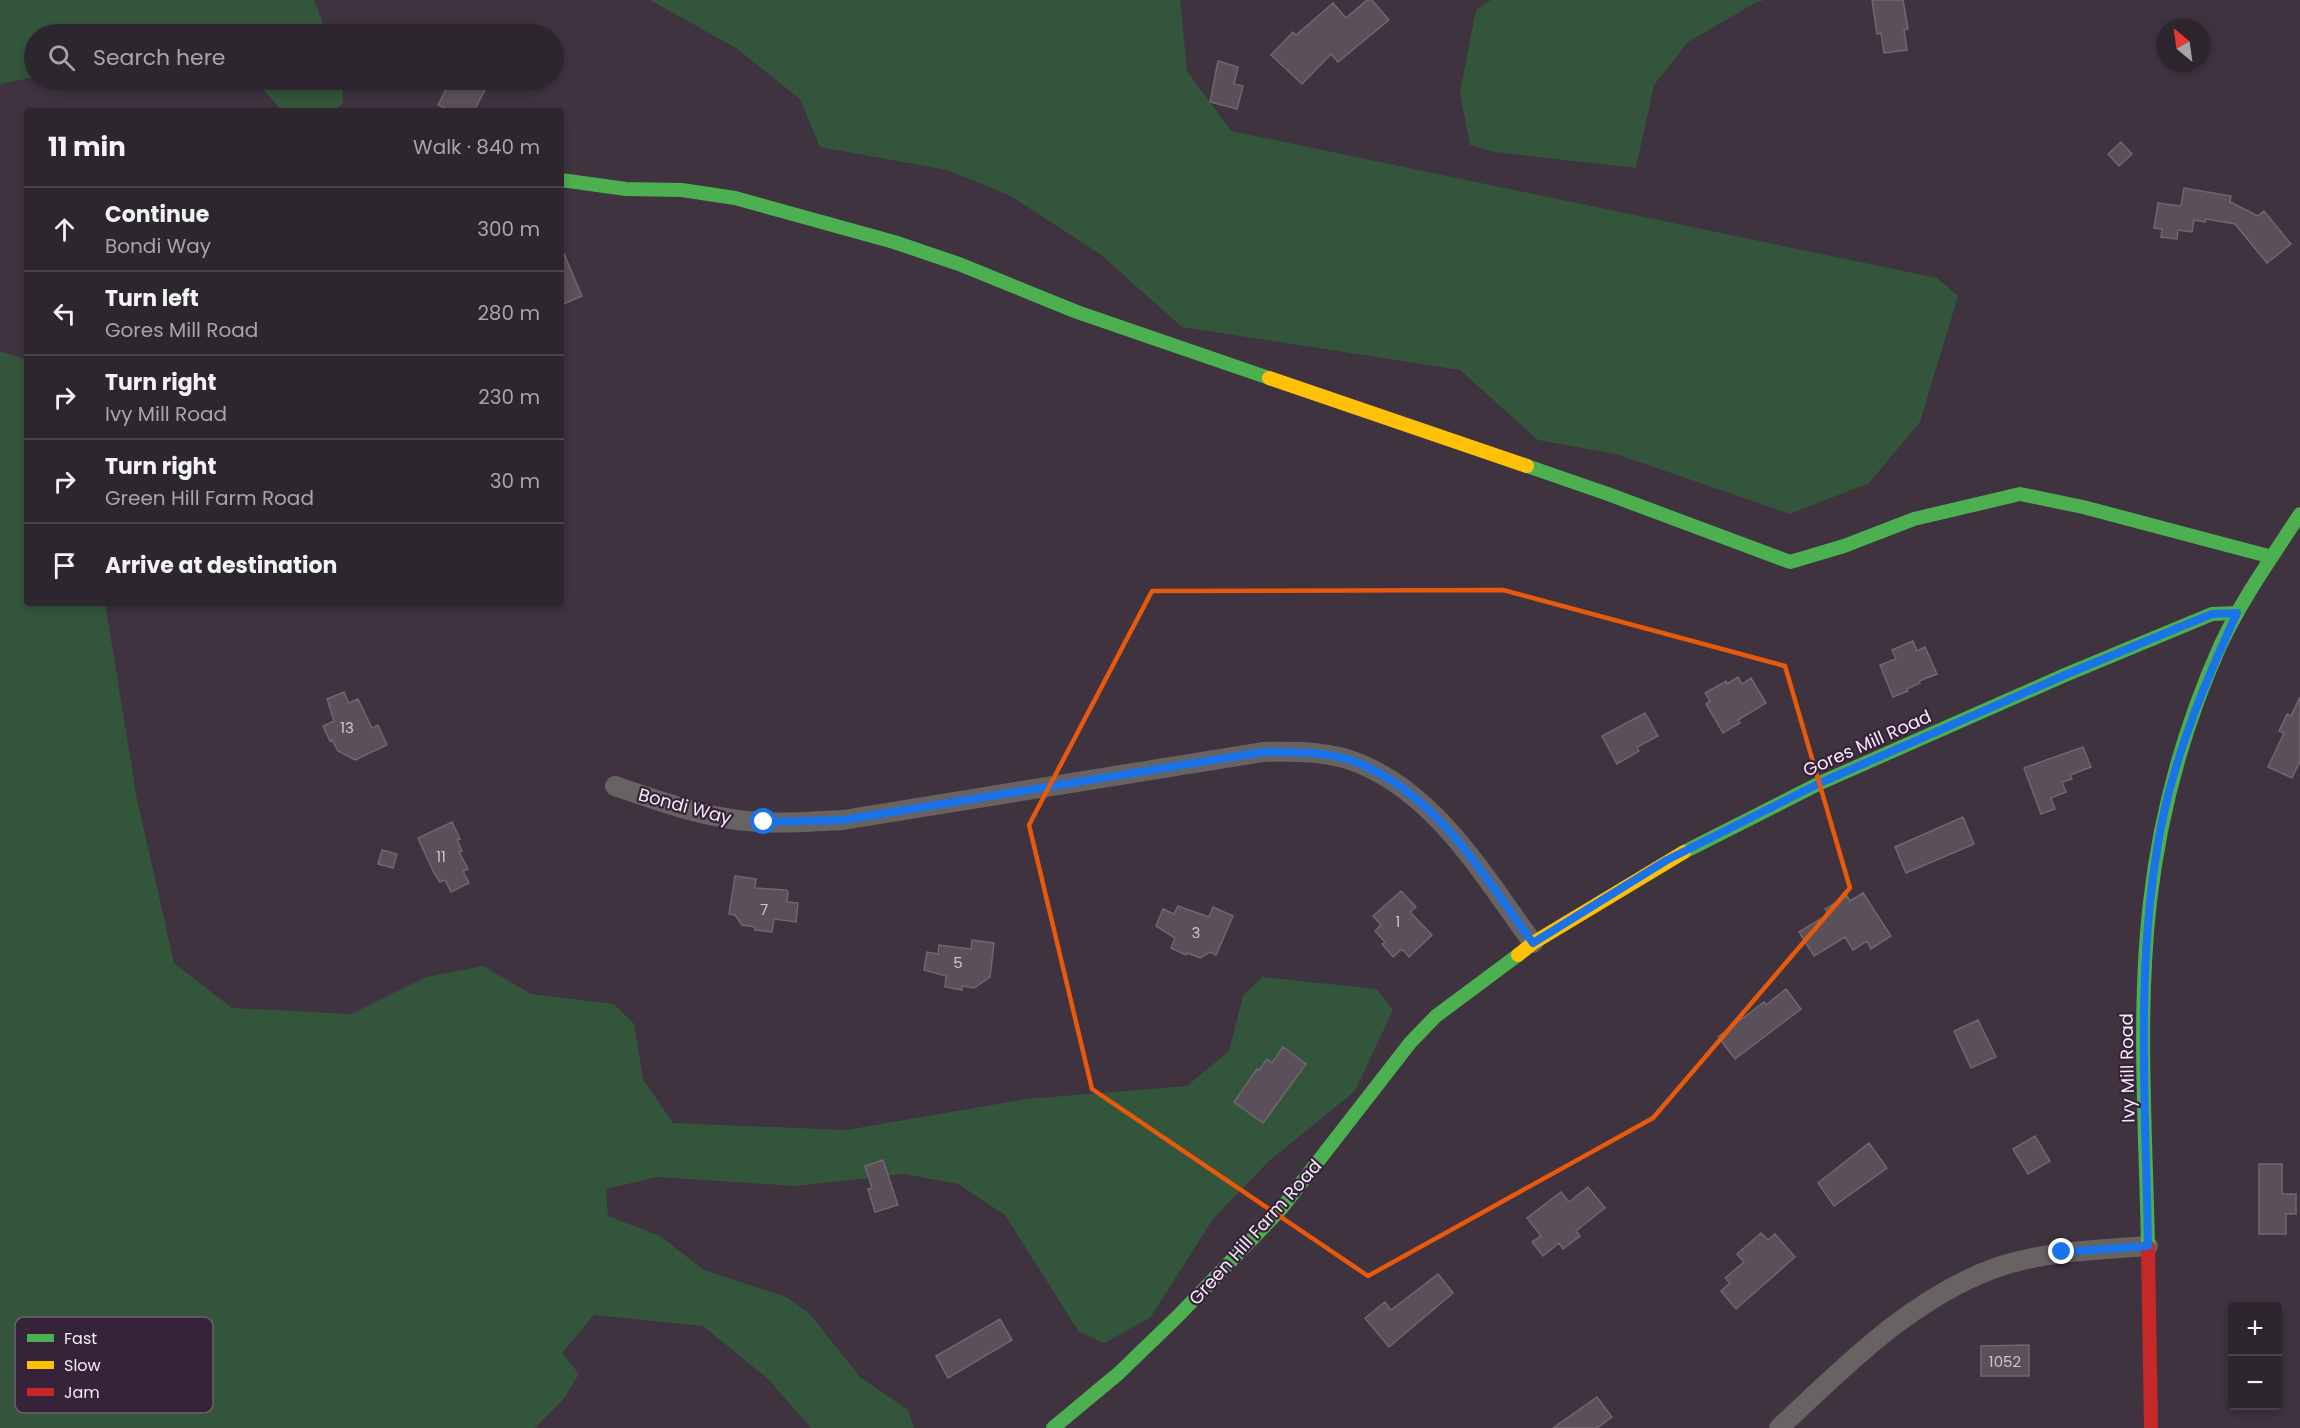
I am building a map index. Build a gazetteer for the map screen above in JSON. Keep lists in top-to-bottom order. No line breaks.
{"streets":{"street":["Gores Mill Road","Bondi Way","Ivy Mill Road","Green Hill Farm Road"]},"crossings":[["Gores Mill Road","Bondi Way"],["Gores Mill Road","Ivy Mill Road"],["Gores Mill Road","Green Hill Farm Road"]],"house_numbers":["13","11","7","1","3","5","1052"],"legend":["Fast","Slow","Jam"],"north":"top left","page":{"search":"Search here","heading":["11 min","Walk · 840 m"],"list":[["Continue","Bondi Way","300 m"],["Turn left","Gores Mill Road","280 m"],["Turn right","Ivy Mill Road","230 m"],["Turn right","Green Hill Farm Road","30 m"],"Arrive at destination"],"map_buttons":["+","−"]}}
